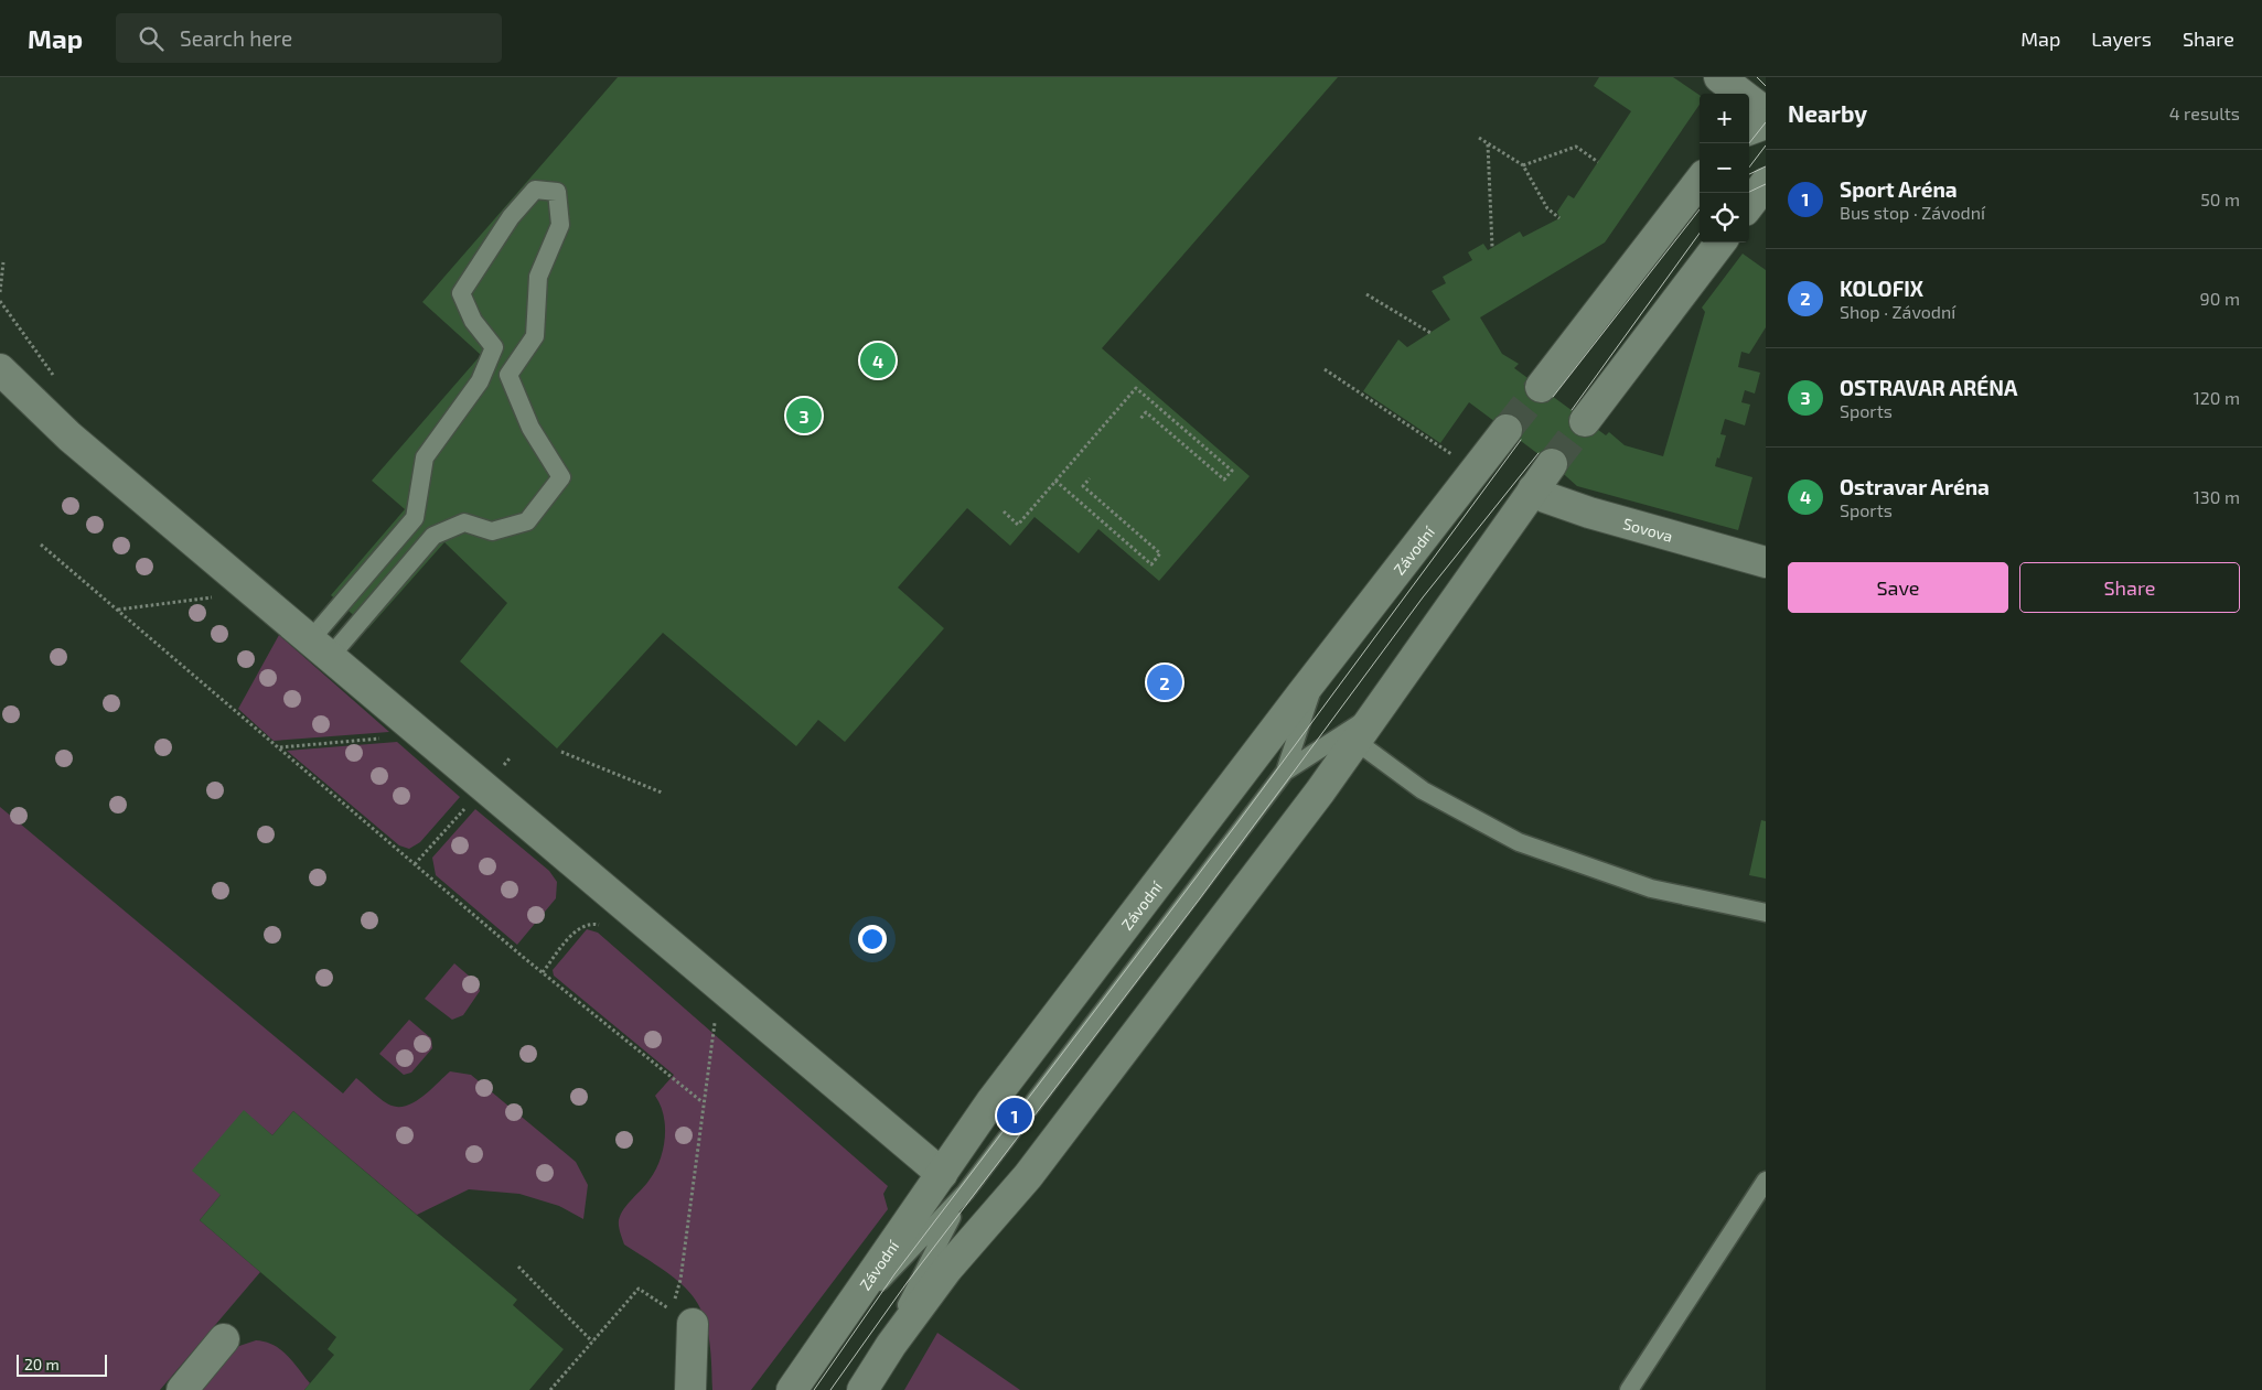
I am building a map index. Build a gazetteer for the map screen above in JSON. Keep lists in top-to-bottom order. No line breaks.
{"streets":{"street":["Sovova","Závodní"]},"scale_bar":"20 m","page":{"header":"Map","search":"Search here","nav":["Map","Layers","Share"],"heading":["Nearby","4 results"],"map_buttons":["+","−"],"list":[{"mark":"1","name":"Sport Aréna","note":"Bus stop · Závodní","value":"50 m"},{"mark":"2","name":"KOLOFIX","note":"Shop · Závodní","value":"90 m"},{"mark":"3","name":"OSTRAVAR ARÉNA","note":"Sports","value":"120 m"},{"mark":"4","name":"Ostravar Aréna","note":"Sports","value":"130 m"}],"pins":["4","3","2","1"],"buttons":["Save","Share"],"scale":"20 m"}}
